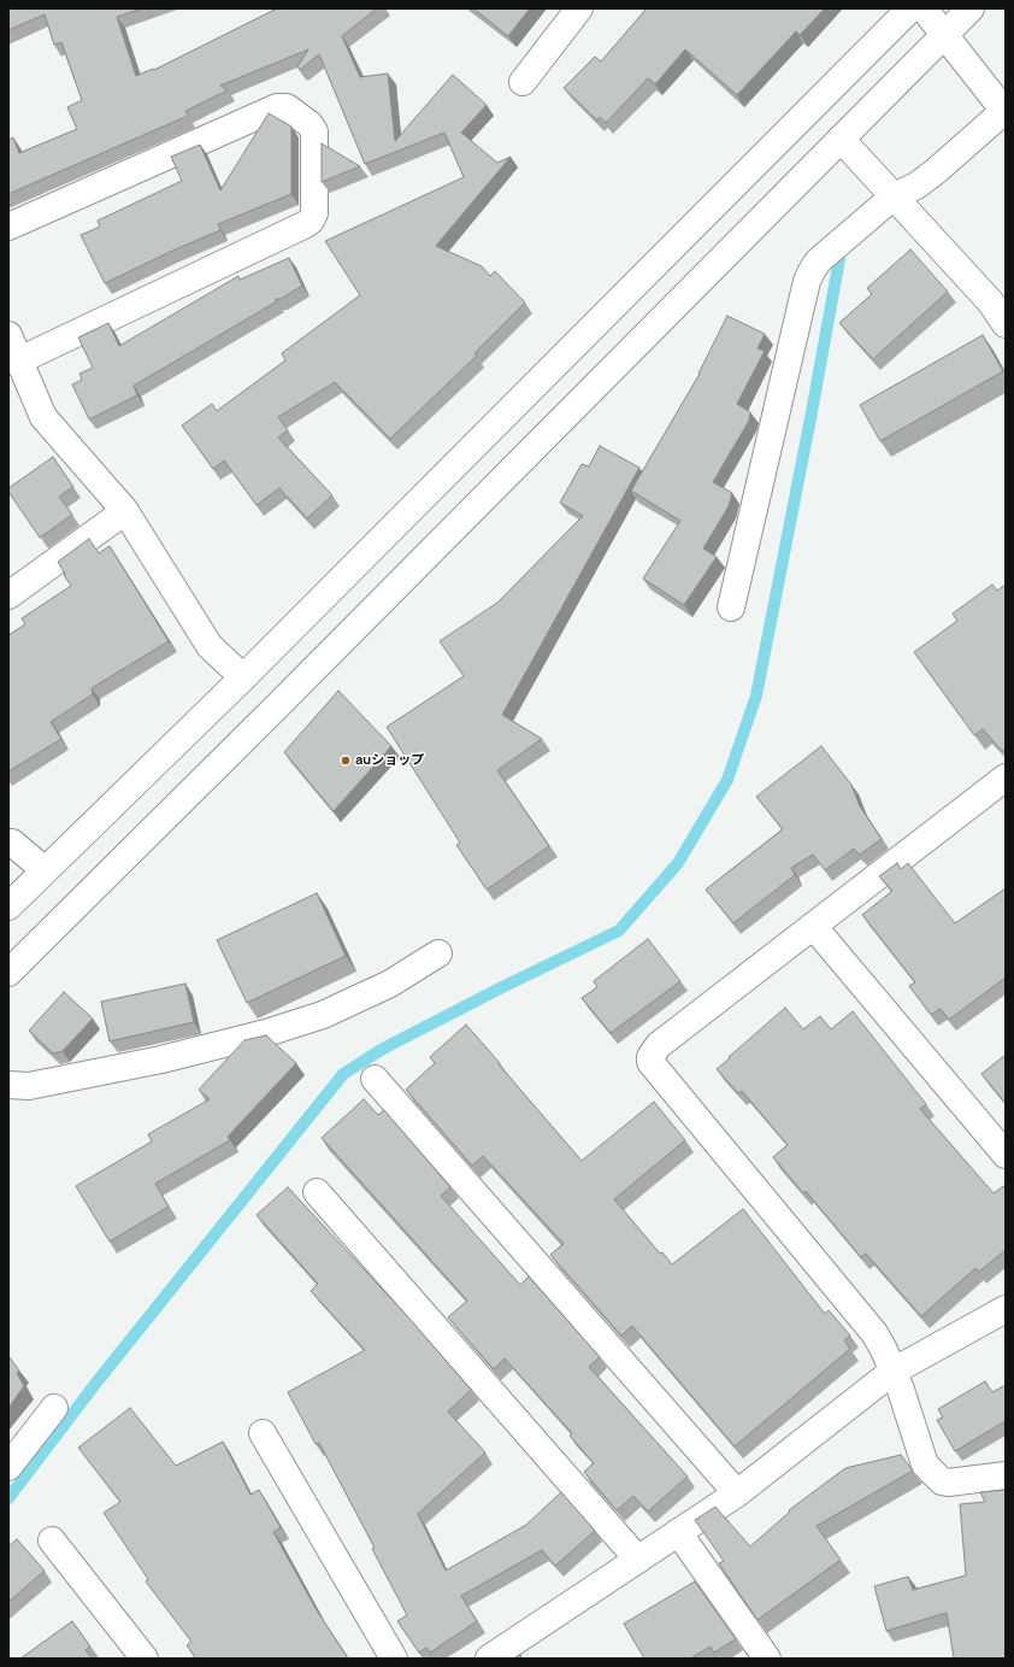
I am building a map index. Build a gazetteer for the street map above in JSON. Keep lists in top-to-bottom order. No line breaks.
{"places":["auショップ"]}
